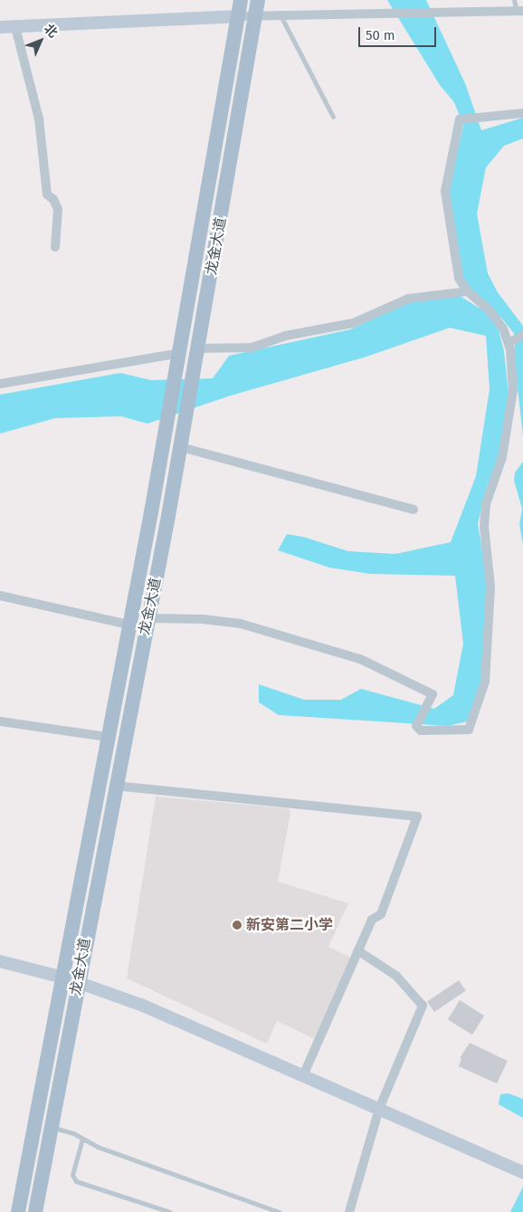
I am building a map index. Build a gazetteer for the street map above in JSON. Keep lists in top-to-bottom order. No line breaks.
{"streets":{"main road":["龙金大道"]},"places":["新安第二小学"],"scale_bar":"50 m","north":"top right"}
